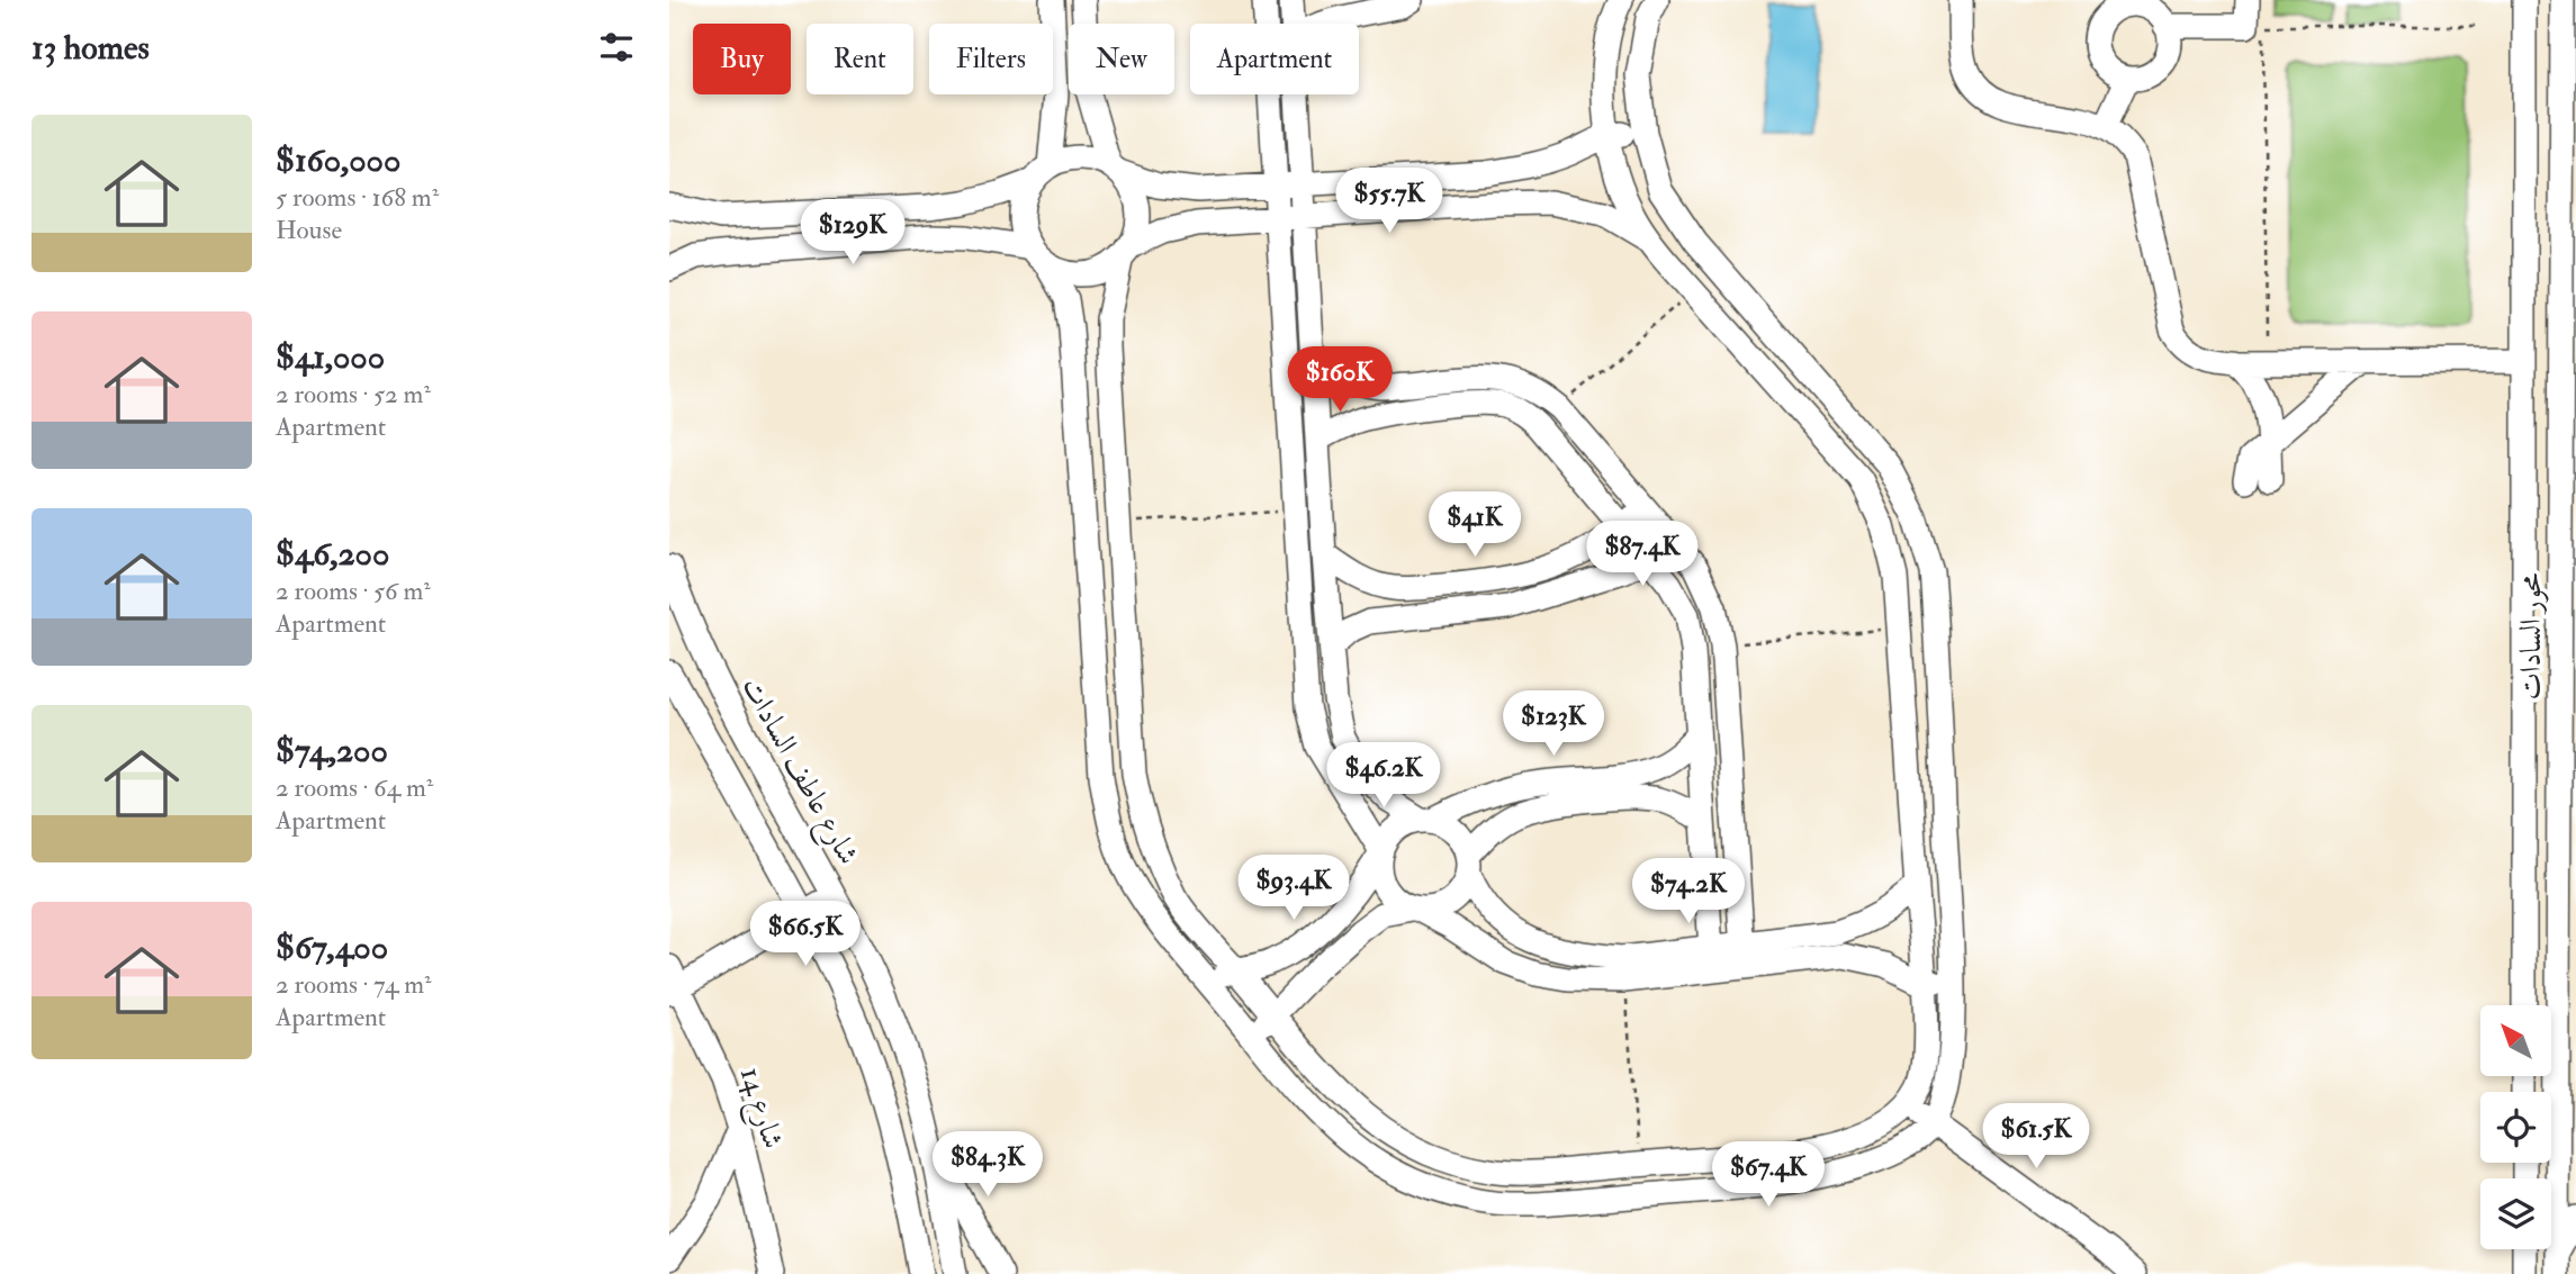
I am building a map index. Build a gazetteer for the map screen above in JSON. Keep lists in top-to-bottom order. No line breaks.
{"streets":{"street":["محور السادات","شارع عاطف السادات","شارع 14"]},"north":"top left","page":{"heading":"13 homes","chip":["Buy","Rent","Filters","New","Apartment"],"list":[{"name":"$160,000","note":"5 rooms · 168 m² · House"},{"name":"$41,000","note":"2 rooms · 52 m² · Apartment"},{"name":"$46,200","note":"2 rooms · 56 m² · Apartment"},{"name":"$74,200","note":"2 rooms · 64 m² · Apartment"},{"name":"$67,400","note":"2 rooms · 74 m² · Apartment"}],"price":["$55.7K","$129K","$160K","$41K","$87.4K","$123K","$46.2K","$93.4K","$74.2K","$66.5K","$61.5K","$84.3K","$67.4K"]}}
